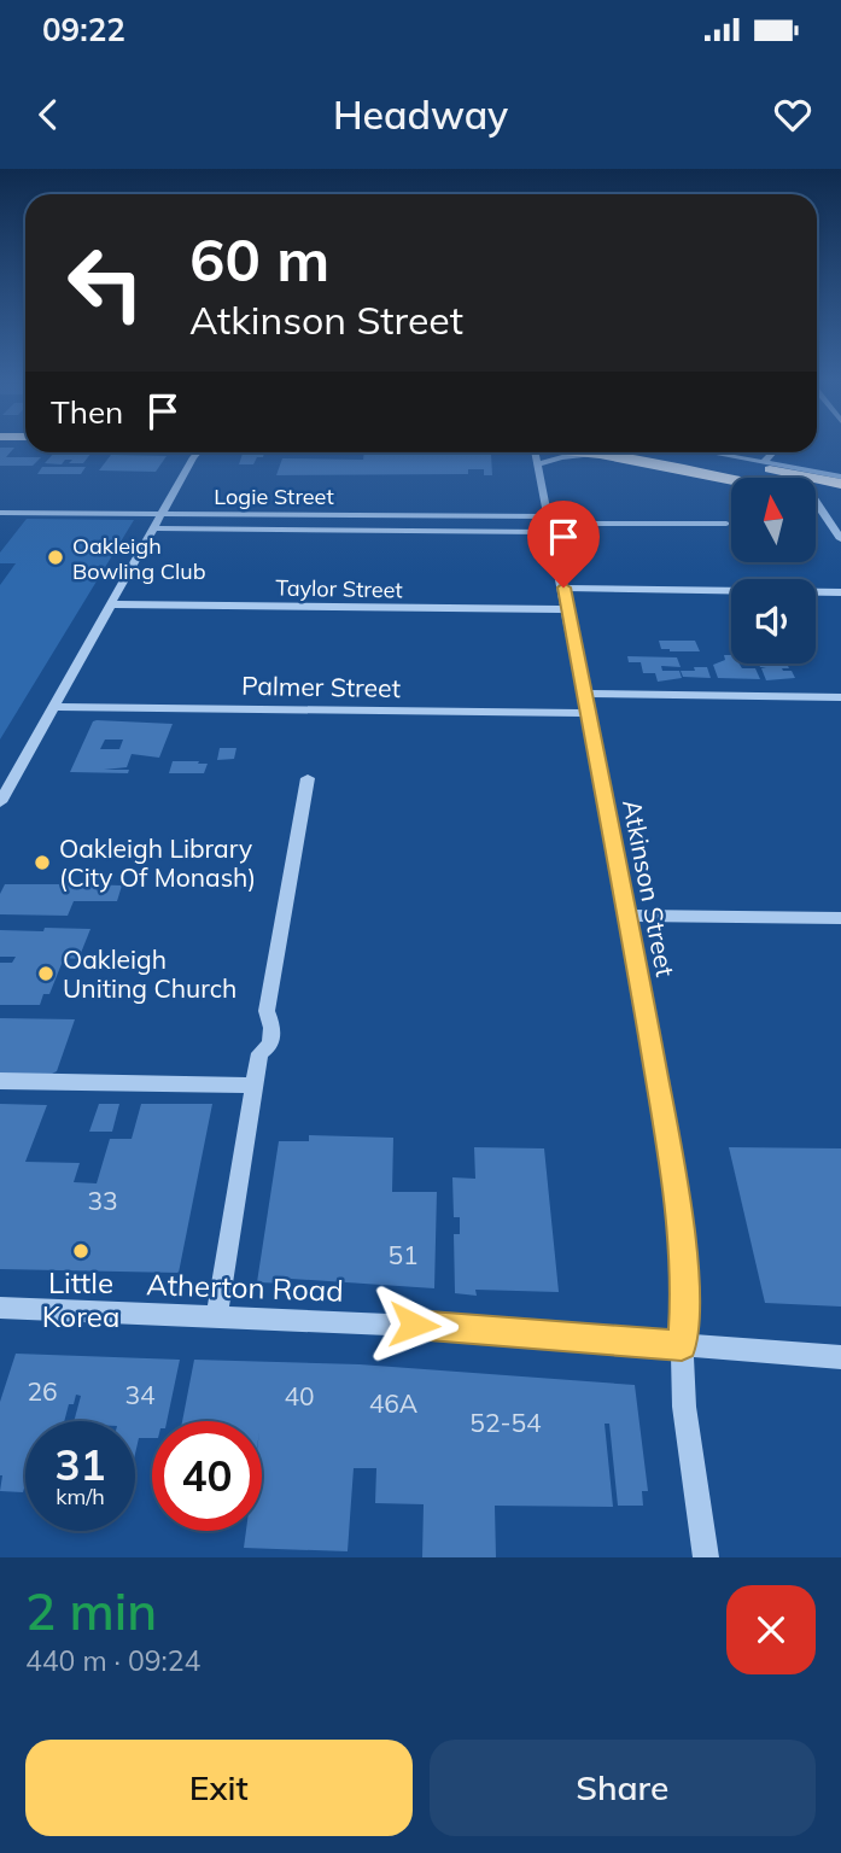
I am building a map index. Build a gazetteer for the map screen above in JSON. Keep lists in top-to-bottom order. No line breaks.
{"streets":{"street":["Logie Street","Taylor Street","Palmer Street","Atkinson Street","Atherton Road"]},"crossings":[["Logie Street","Atkinson Street"],["Taylor Street","Atkinson Street"],["Palmer Street","Atkinson Street"],["Atkinson Street","Atherton Road"]],"places":["Oakleigh Bowling Club","Oakleigh Library (City Of Monash)","Oakleigh Uniting Church","Little Korea"],"house_numbers":["33","51","26","34","40","46A","52-54"],"north":"top","page":{"status":"09:22","header":"Headway","turn":["60 m","Atkinson Street"],"then":"Then","speed":"31 km/h","limit":"40","heading":["2 min","440 m · 09:24"],"buttons":["Exit","Share"]}}
